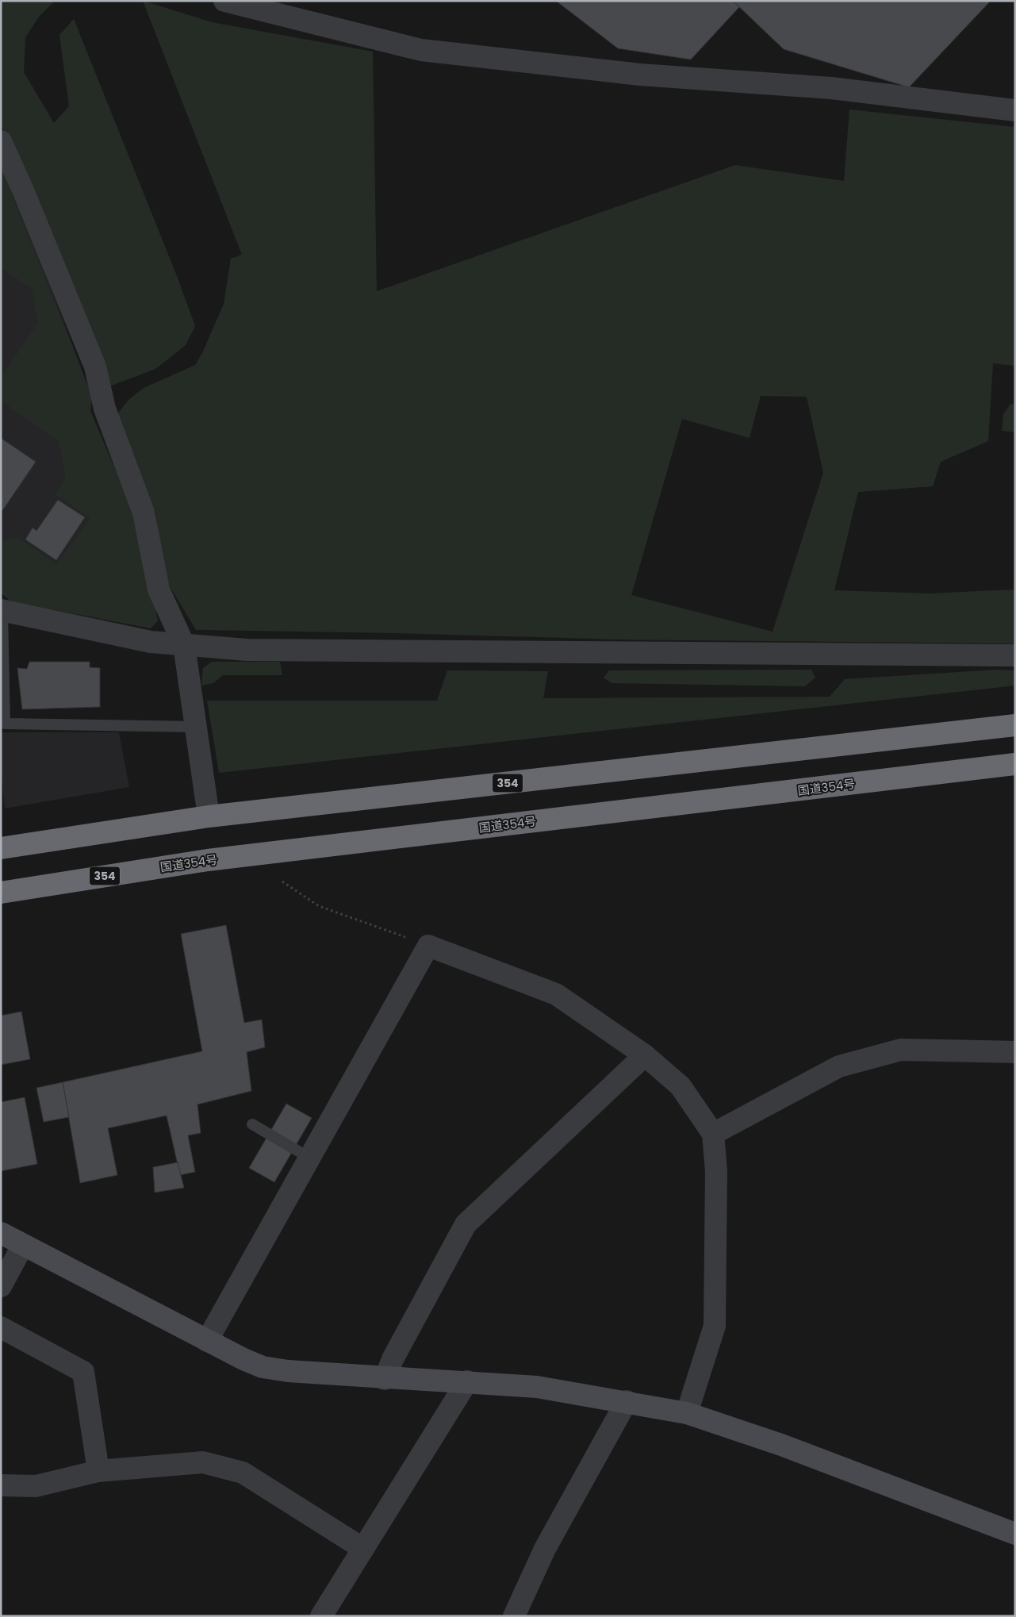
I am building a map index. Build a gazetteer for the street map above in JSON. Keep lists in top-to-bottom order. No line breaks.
{"streets":{"highway":["354","国道354号"]}}
